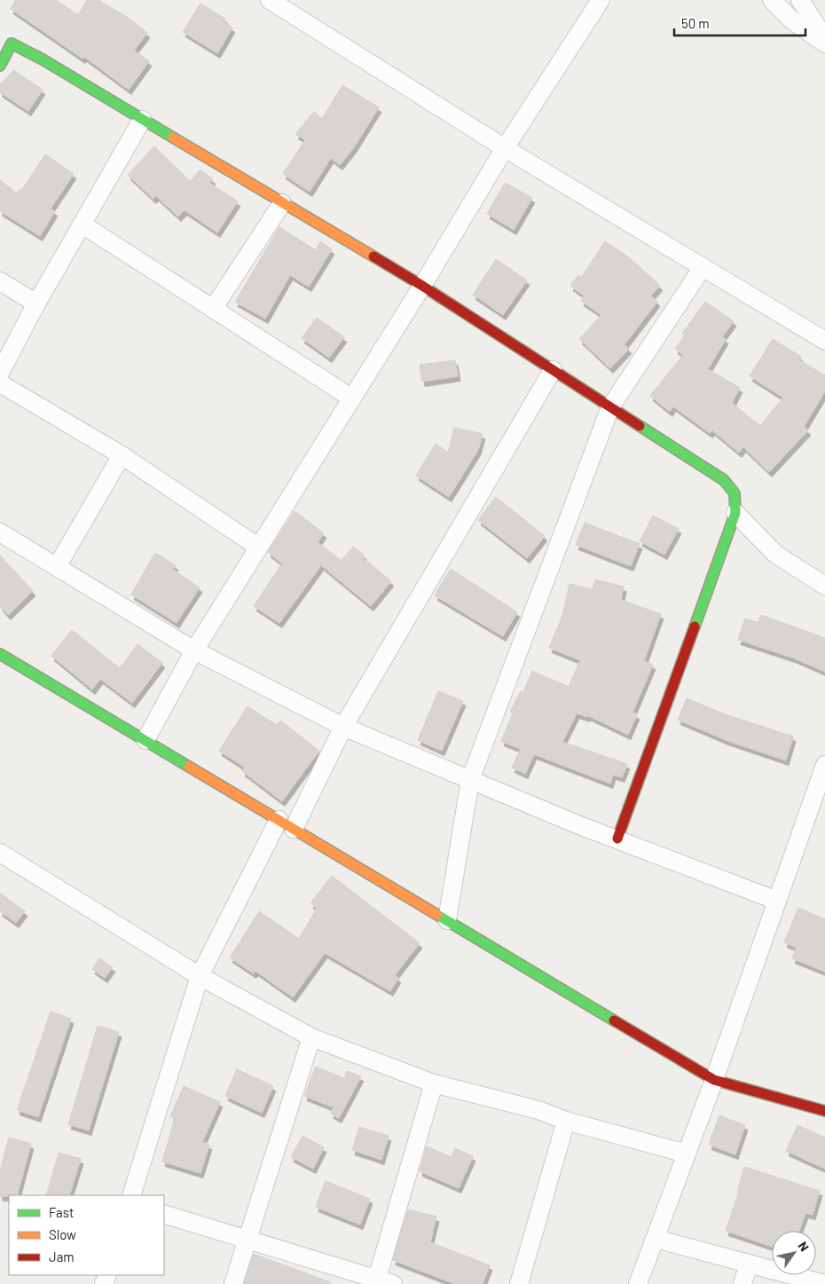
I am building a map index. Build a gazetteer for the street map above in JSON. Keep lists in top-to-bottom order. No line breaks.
{"legend":["Fast","Slow","Jam"],"scale_bar":"50 m","north":"top right"}
